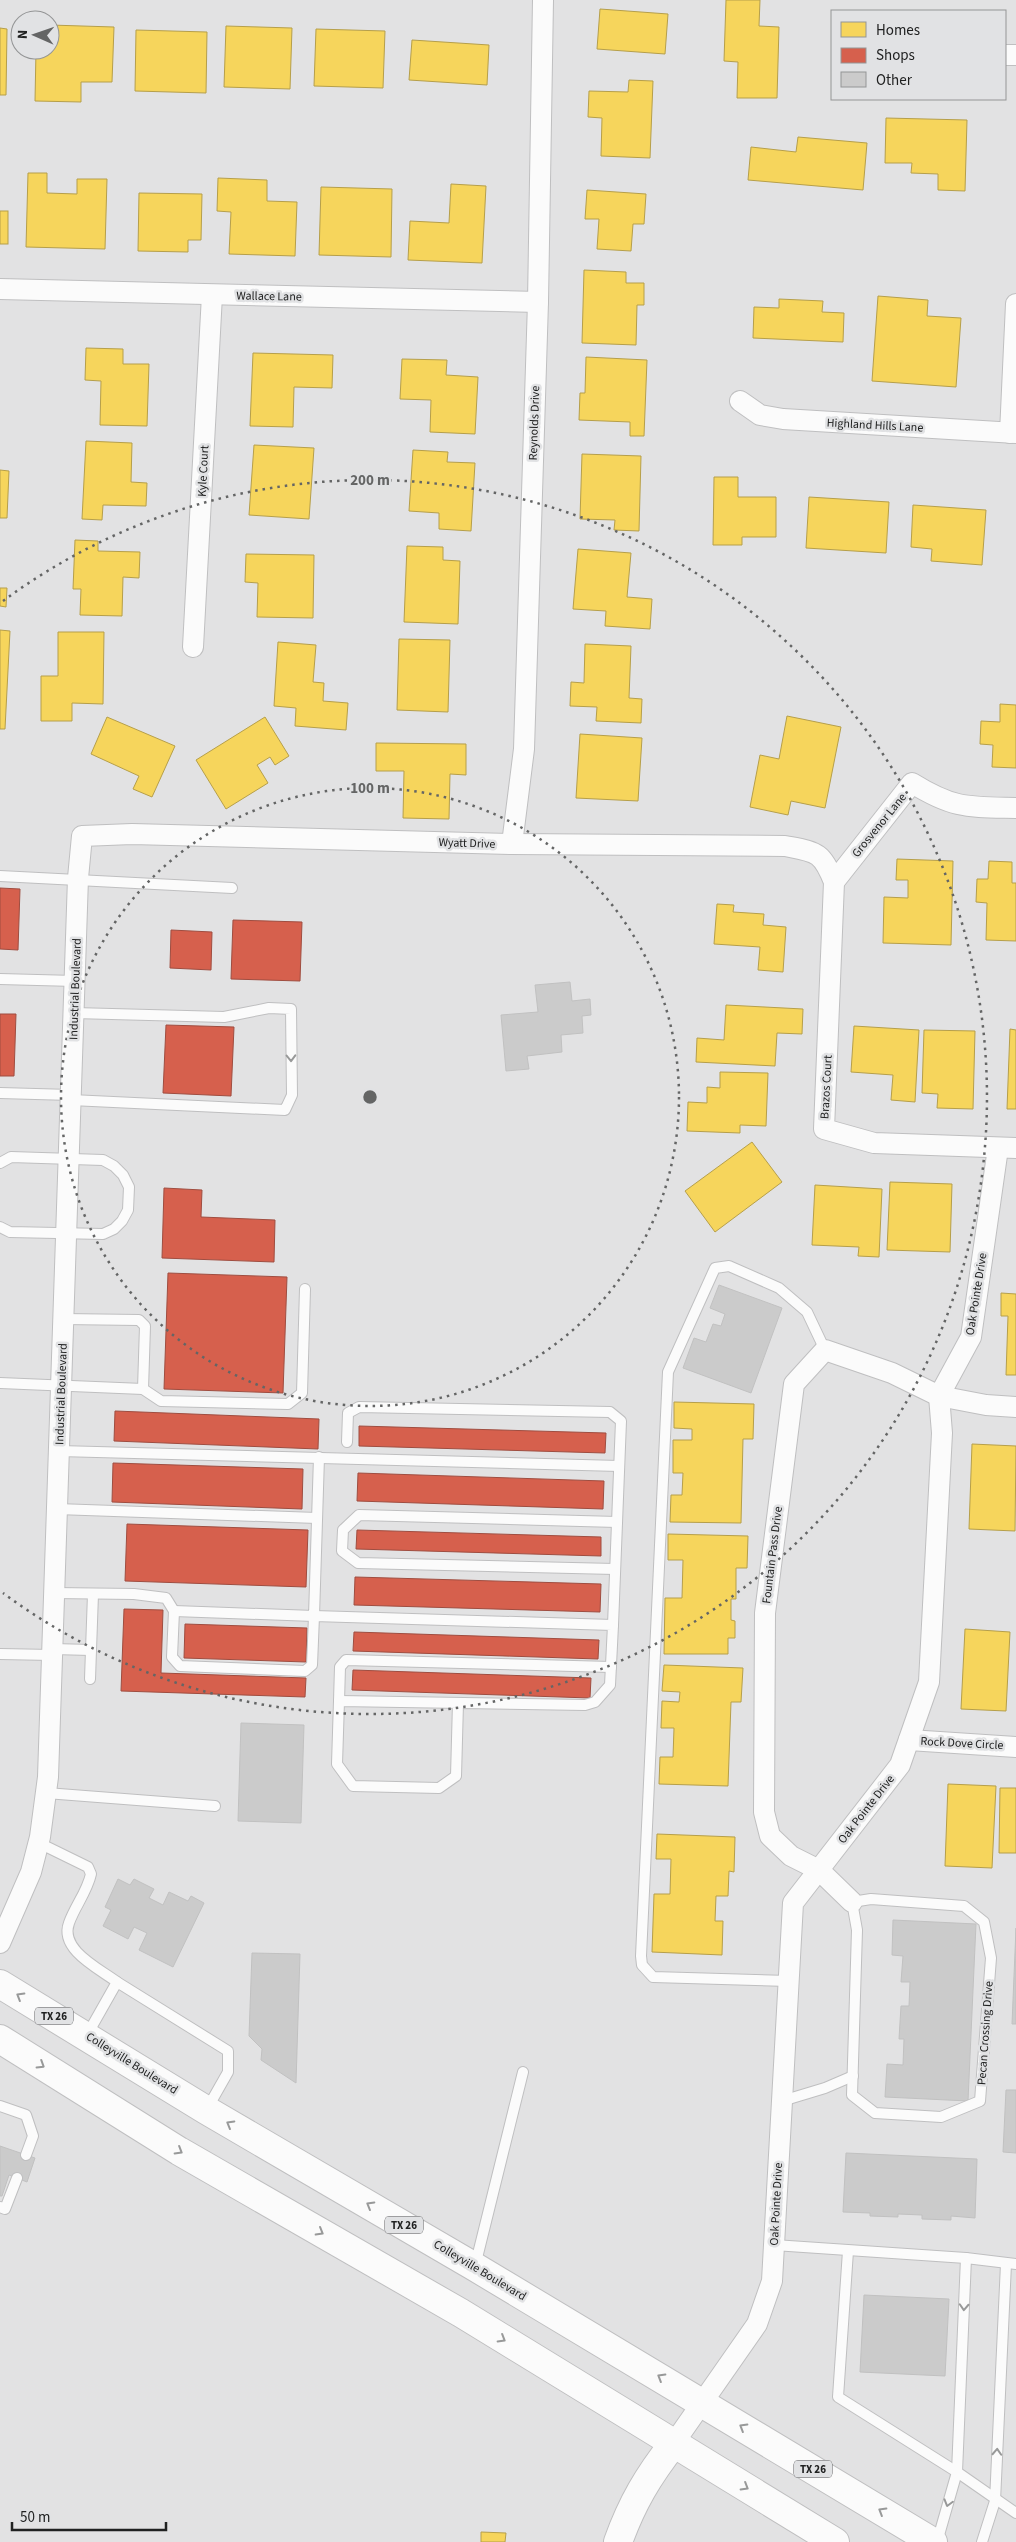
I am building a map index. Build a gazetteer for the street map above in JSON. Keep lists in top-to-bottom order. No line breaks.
{"streets":{"main road":["TX 26","Colleyville Boulevard"],"street":["Wallace Lane","Reynolds Drive","Highland Hills Lane","Kyle Court","Grosvenor Lane","Wyatt Drive","Industrial Boulevard","Brazos Court","Oak Pointe Drive","Fountain Pass Drive","Rock Dove Circle"],"lane":["Pecan Crossing Drive"]},"crossings":[["Wallace Lane","Reynolds Drive"],["Wallace Lane","Kyle Court"],["Reynolds Drive","Wyatt Drive"],["Grosvenor Lane","Wyatt Drive"],["Grosvenor Lane","Brazos Court"],["Wyatt Drive","Industrial Boulevard"],["Wyatt Drive","Brazos Court"],["Brazos Court","Oak Pointe Drive"],["Oak Pointe Drive","Fountain Pass Drive"],["Oak Pointe Drive","Rock Dove Circle"],["Oak Pointe Drive","Colleyville Boulevard"]],"legend":["Homes","Shops","Other"],"scale_bar":"50 m","north":"left","rings":["200 m","100 m"]}
